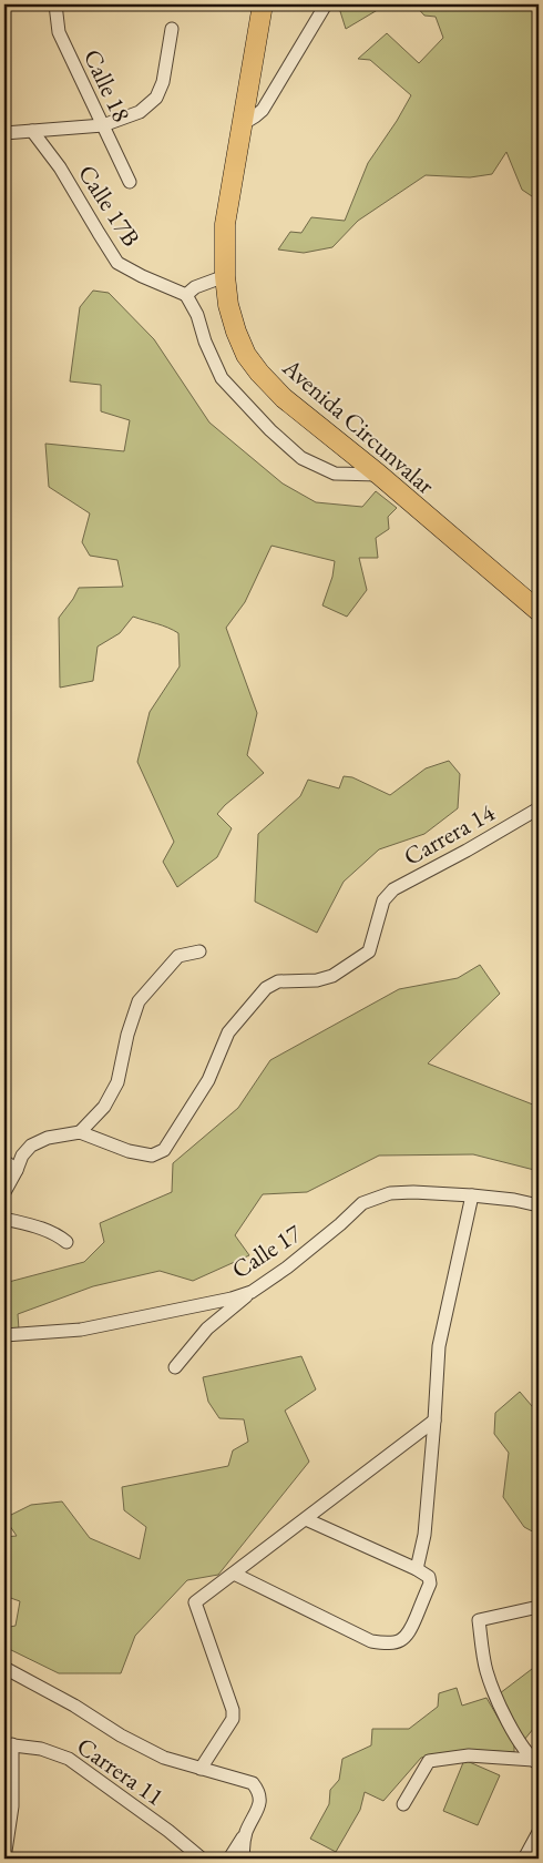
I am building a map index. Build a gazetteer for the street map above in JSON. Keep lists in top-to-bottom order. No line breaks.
{"streets":{"main road":["Avenida Circunvalar"],"street":["Calle 18","Calle 17B","Carrera 14","Calle 17","Carrera 11"]}}
